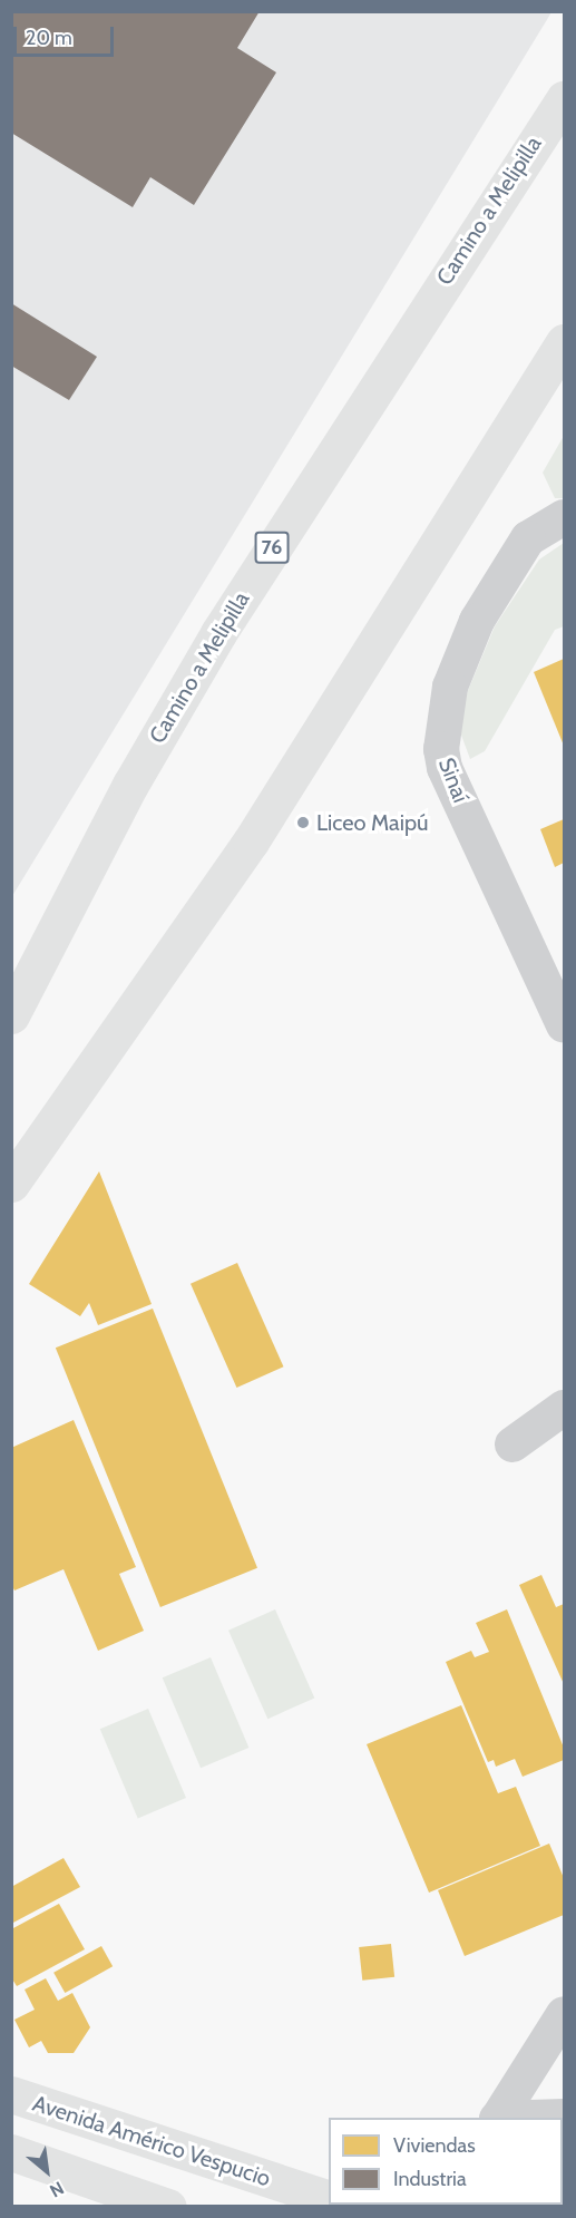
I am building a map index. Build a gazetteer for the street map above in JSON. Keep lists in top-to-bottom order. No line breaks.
{"streets":{"main road":["Camino a Melipilla","76","Avenida Américo Vespucio"],"street":["Sinaí"]},"places":["Liceo Maipú"],"legend":["Viviendas","Industria"],"scale_bar":"20 m","north":"bottom right"}
